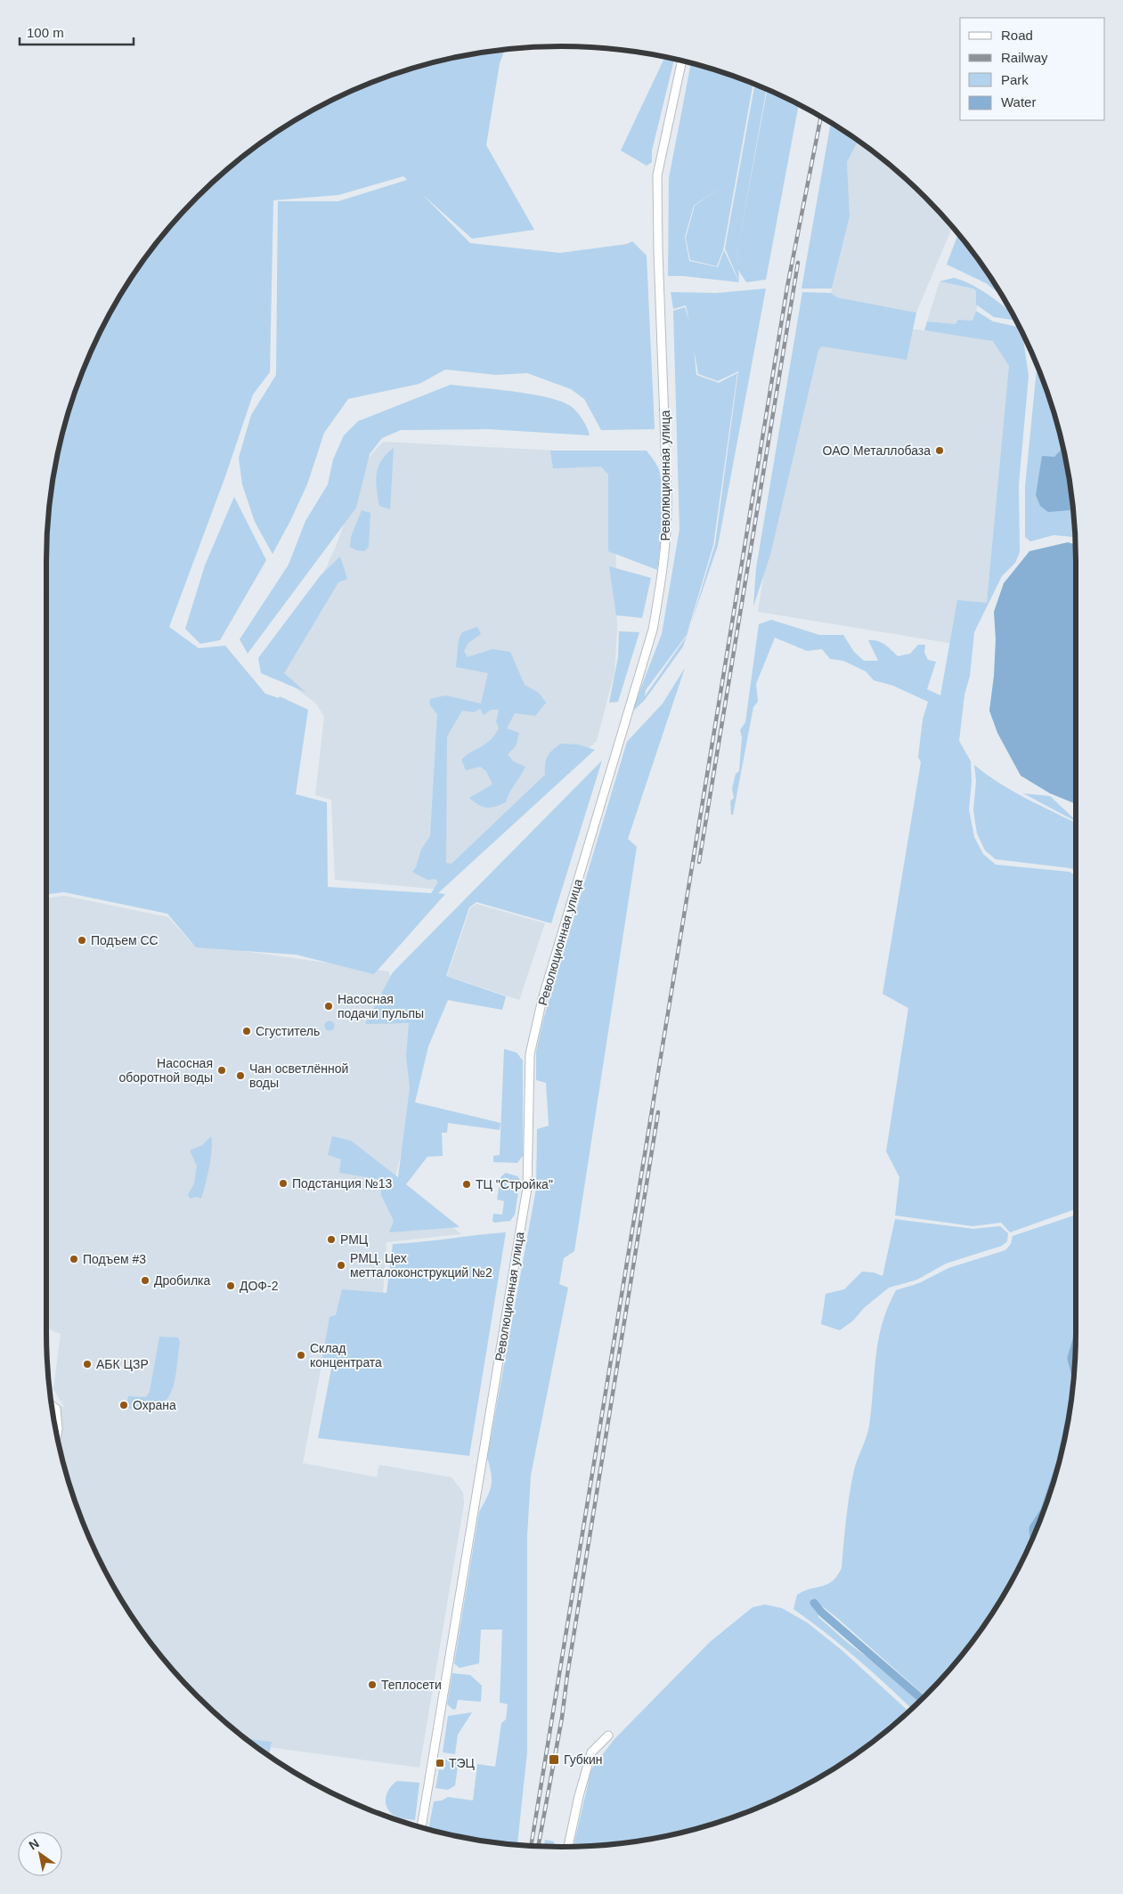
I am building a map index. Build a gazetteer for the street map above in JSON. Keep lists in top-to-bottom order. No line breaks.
{"streets":{"street":["Революционная улица"]},"places":{"other":["ОАО Металлобаза","Подъем СС","Насосная подачи пульпы","Сгуститель","Насосная оборотной воды","Чан осветлённой воды","Подстанция №13","ТЦ \"Стройка\"","РМЦ","Подъем #3","РМЦ. Цех метталоконструкций №2","Дробилка","ДОФ-2","Склад концентрата","АБК ЦЗР","Охрана","Теплосети"],"transit":["Губкин","ТЭЦ"]},"legend":["Road","Railway","Park","Water"],"scale_bar":"100 m","north":"top left"}
